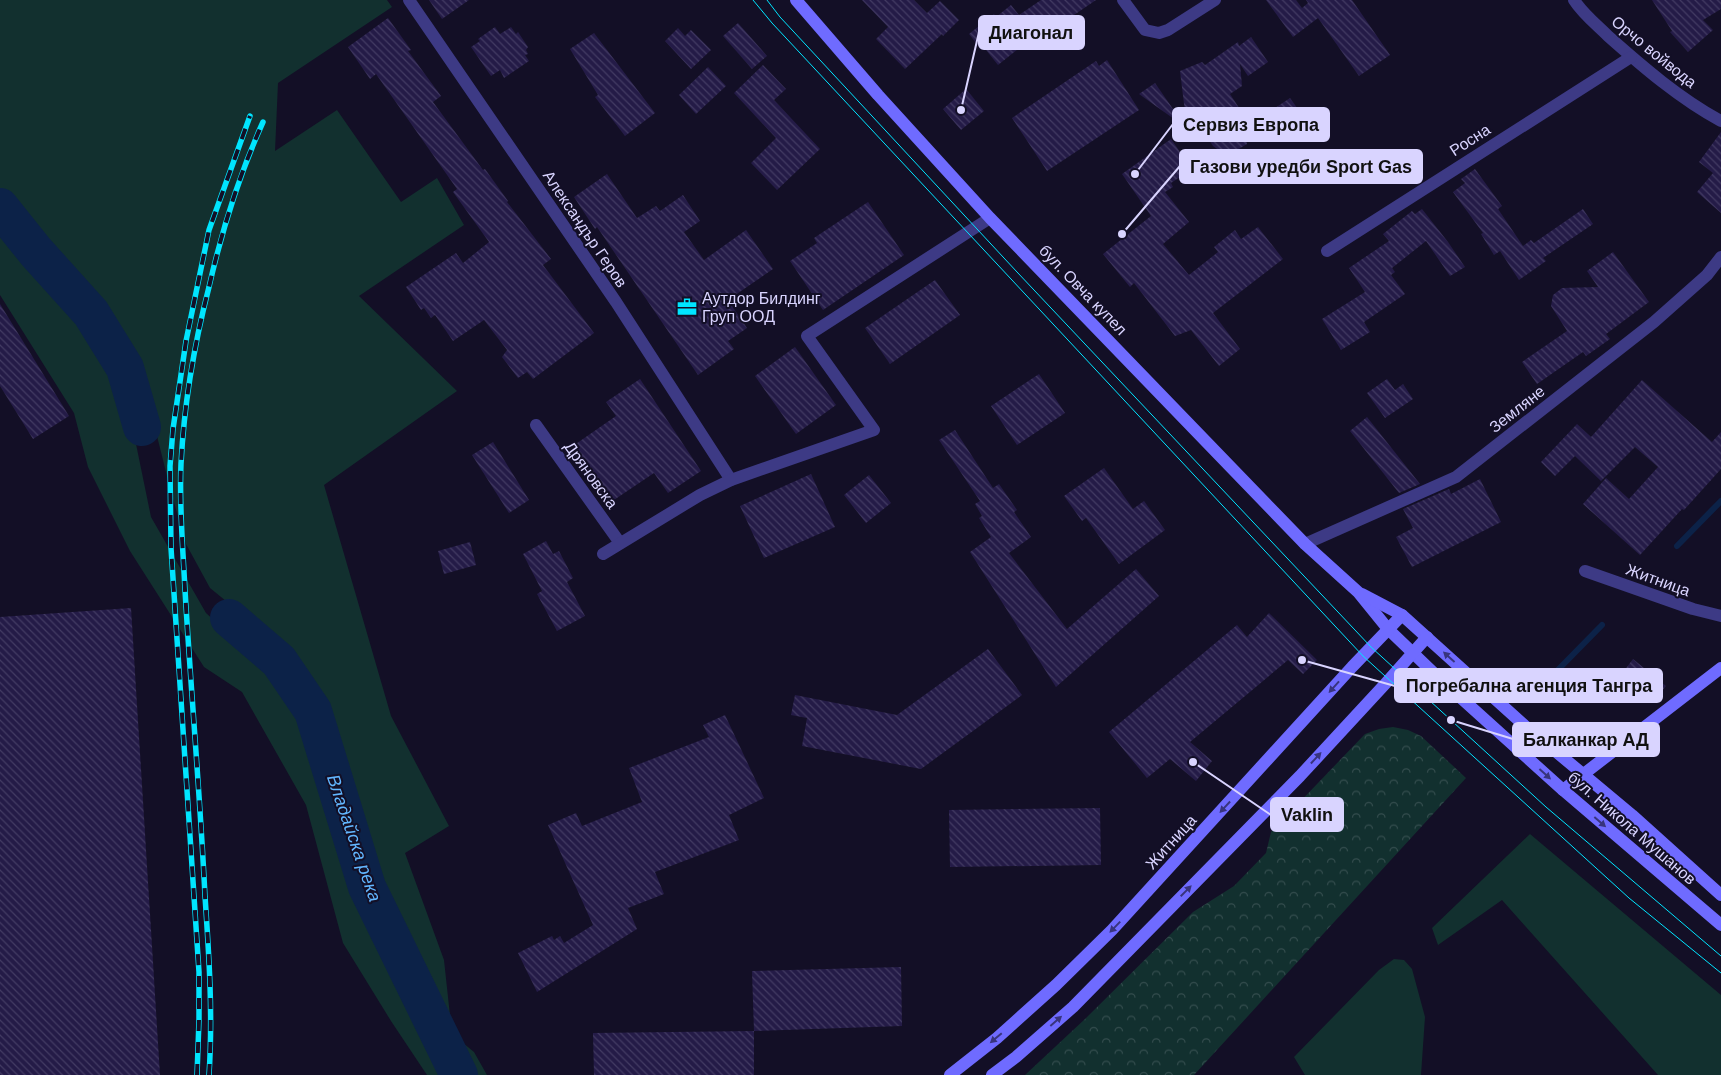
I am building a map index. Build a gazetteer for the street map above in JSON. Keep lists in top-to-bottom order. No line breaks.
{"streets":{"main road":["бул. Овча купел","Житница","бул. Никола Мушанов"],"street":["Орчо войвода","Росна","Александър Геров","Земляне","Дряновска"]},"crossings":[["Орчо войвода","Росна"],["бул. Овча купел","Земляне"],["бул. Овча купел","Житница"],["бул. Овча купел","бул. Никола Мушанов"]],"one_way":["Житница"],"water":["Владайска река"],"places":{"other":["Диагонал","Сервиз Европа","Газови уредби Sport Gas","Погребална агенция Тангра","Балканкар АД","Vaklin"],"office":["Аутдор Билдинг Груп ООД"]}}
